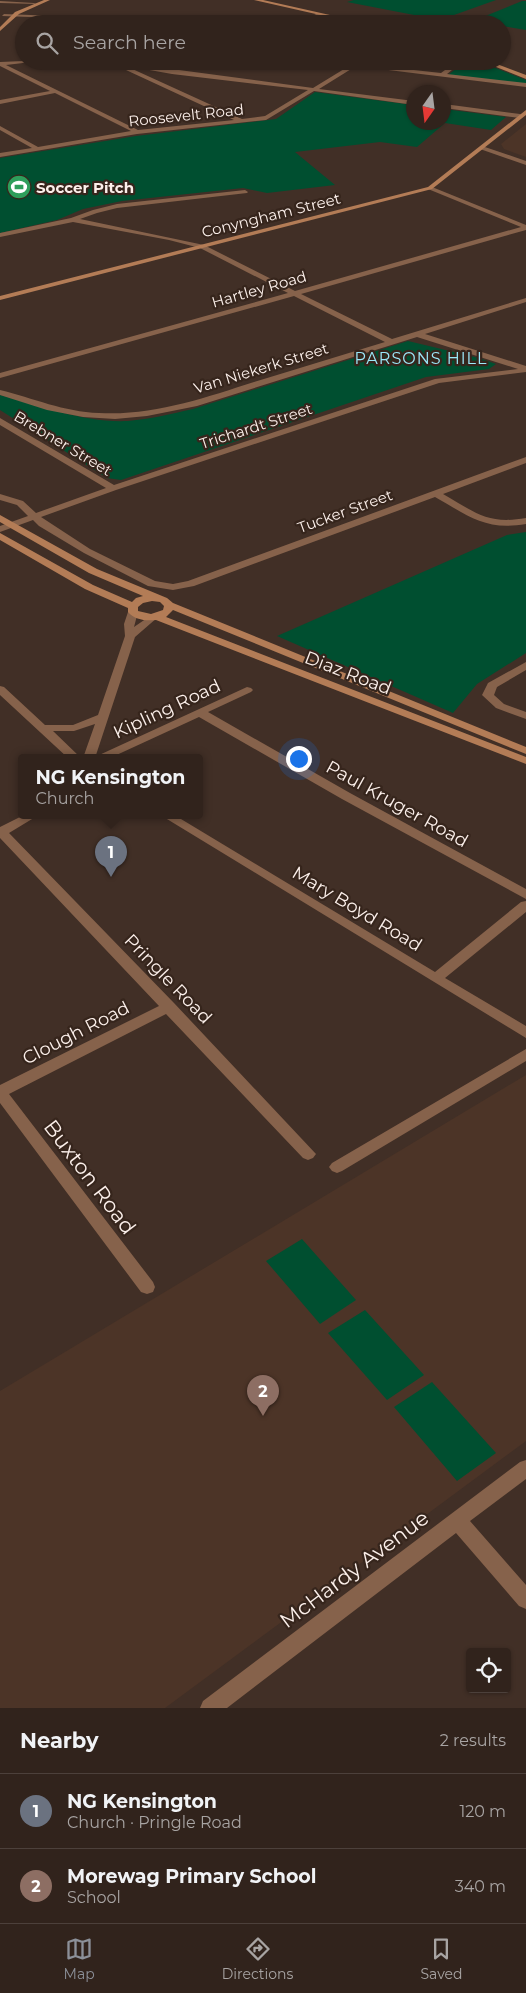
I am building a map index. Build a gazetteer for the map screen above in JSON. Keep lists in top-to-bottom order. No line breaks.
{"streets":{"street":["Roosevelt Road","Conyngham Street","Hartley Road","Van Niekerk Street","Trichardt Street","Brebner Street","Tucker Street","Diaz Road","Kipling Road","Paul Kruger Road","Mary Boyd Road","Pringle Road","Clough Road","Buxton Road","McHardy Avenue"]},"crossings":[["Trichardt Street","Brebner Street"],["Trichardt Street","Tucker Street"],["Diaz Road","Kipling Road"],["Kipling Road","Paul Kruger Road"],["Pringle Road","Clough Road"],["Clough Road","Buxton Road"]],"districts":["PARSONS HILL"],"places":{"sports":["Soccer Pitch"]},"north":"bottom","page":{"search":"Search here","popup":["NG Kensington","Church"],"pins":["1","2"],"heading":["Nearby","2 results"],"list":[{"mark":"1","name":"NG Kensington","note":"Church · Pringle Road","value":"120 m"},{"mark":"2","name":"Morewag Primary School","note":"School","value":"340 m"}],"nav":["Map","Directions","Saved"]}}
